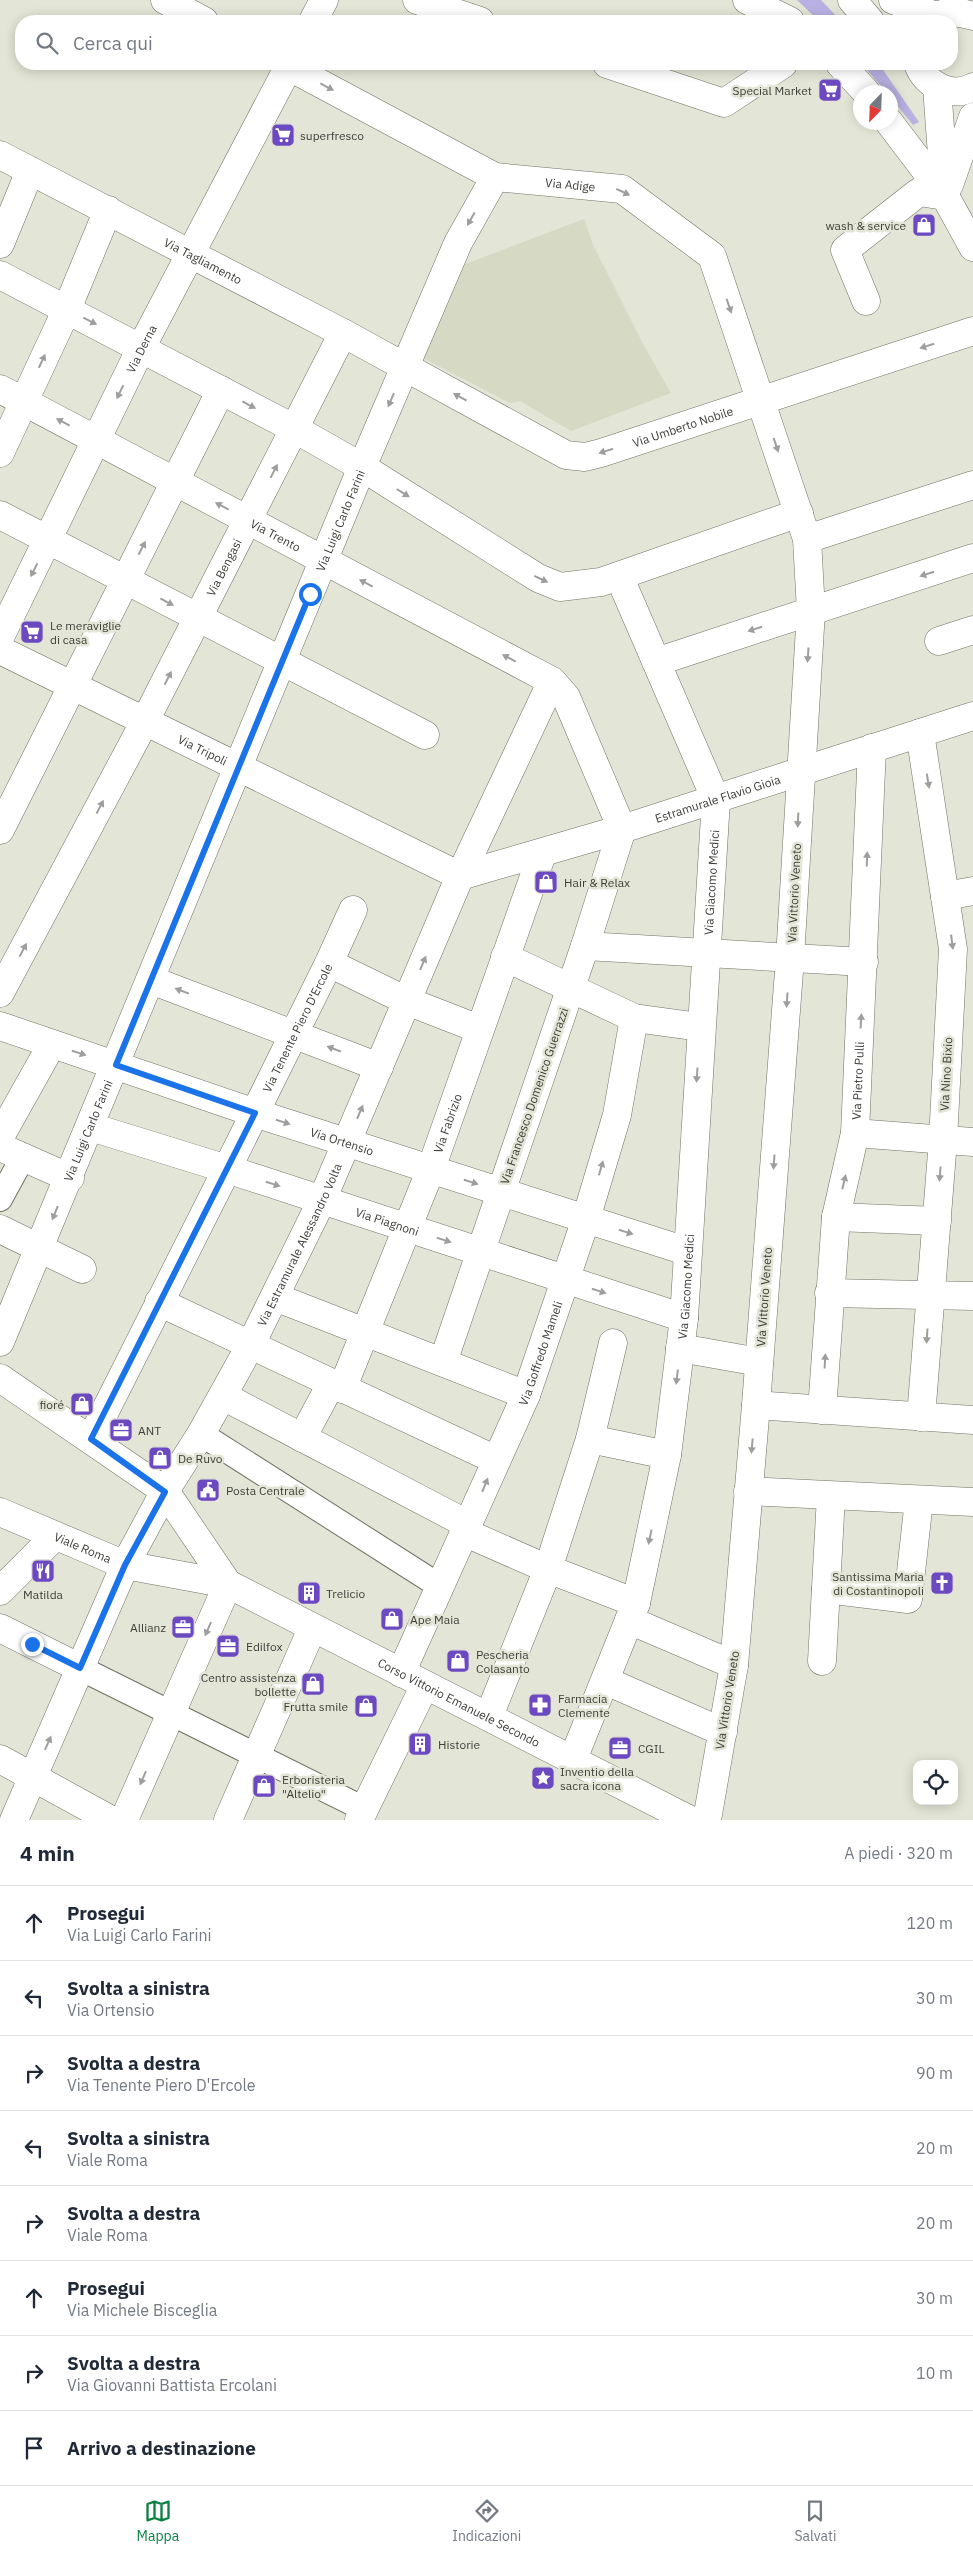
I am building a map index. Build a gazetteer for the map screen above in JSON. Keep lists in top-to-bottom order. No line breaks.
{"streets":{"street":["Via Adige","Via Tagliamento","Via Derna","Via Umberto Nobile","Via Luigi Carlo Farini","Via Trento","Via Bengasi","Via Tripoli","Estramurale Flavio Gioia","Via Giacomo Medici","Via Vittorio Veneto","Via Tenente Piero D'Ercole","Via Nino Bixio","Via Pietro Pulli","Via Francesco Domenico Guerrazzi","Via Fabrizio","Via Ortensio","Via Piagnoni","Via Estramurale Alessandro Volta","Via Goffredo Mameli","Viale Roma","Corso Vittorio Emanuele Secondo"]},"crossings":[["Via Adige","Via Umberto Nobile"],["Via Adige","Via Luigi Carlo Farini"],["Via Adige","Via Vittorio Veneto"],["Via Tagliamento","Via Derna"],["Via Tagliamento","Via Umberto Nobile"],["Via Tagliamento","Via Luigi Carlo Farini"],["Via Tagliamento","Via Bengasi"],["Via Derna","Via Trento"],["Via Umberto Nobile","Via Luigi Carlo Farini"],["Via Luigi Carlo Farini","Via Trento"],["Via Luigi Carlo Farini","Via Tripoli"],["Via Luigi Carlo Farini","Via Ortensio"],["Via Luigi Carlo Farini","Via Piagnoni"],["Via Trento","Via Bengasi"],["Via Trento","Via Estramurale Alessandro Volta"],["Via Bengasi","Via Tripoli"],["Via Tripoli","Estramurale Flavio Gioia"],["Via Tripoli","Via Estramurale Alessandro Volta"],["Estramurale Flavio Gioia","Via Giacomo Medici"],["Estramurale Flavio Gioia","Via Vittorio Veneto"],["Estramurale Flavio Gioia","Via Nino Bixio"],["Estramurale Flavio Gioia","Via Pietro Pulli"],["Estramurale Flavio Gioia","Via Francesco Domenico Guerrazzi"],["Estramurale Flavio Gioia","Via Fabrizio"],["Estramurale Flavio Gioia","Via Estramurale Alessandro Volta"],["Via Giacomo Medici","Via Ortensio"],["Via Giacomo Medici","Via Piagnoni"],["Via Giacomo Medici","Corso Vittorio Emanuele Secondo"],["Via Tenente Piero D'Ercole","Via Ortensio"],["Via Tenente Piero D'Ercole","Via Piagnoni"],["Via Francesco Domenico Guerrazzi","Via Ortensio"],["Via Francesco Domenico Guerrazzi","Via Piagnoni"],["Via Fabrizio","Via Ortensio"],["Via Fabrizio","Via Piagnoni"],["Via Ortensio","Via Estramurale Alessandro Volta"],["Via Ortensio","Via Goffredo Mameli"],["Via Piagnoni","Via Estramurale Alessandro Volta"],["Via Piagnoni","Via Goffredo Mameli"],["Via Estramurale Alessandro Volta","Viale Roma"],["Via Estramurale Alessandro Volta","Corso Vittorio Emanuele Secondo"],["Via Goffredo Mameli","Corso Vittorio Emanuele Secondo"],["Viale Roma","Corso Vittorio Emanuele Secondo"]],"one_way":["Via Vittorio Veneto","Via Nino Bixio","Via Pietro Pulli"],"places":{"supermarket":["Special Market","superfresco","Le meraviglie di casa"],"shop":["wash & service","Hair & Relax","fioré","De Ruvo","Ape Maia","Pescheria Colasanto","Centro assistenza bollette","Frutta smile","Erboristeria \"Altelio\""],"office":["ANT","Allianz","Edilfox","CGIL"],"public building":["Posta Centrale"],"restaurant":["Matilda"],"church":["Santissima Maria di Costantinopoli"],"building":["Trelicio","Historie"],"pharmacy":["Farmacia Clemente"],"place":["Inventio della sacra icona"]},"north":"bottom left","page":{"search":"Cerca qui","heading":["4 min","A piedi · 320 m"],"list":[["Prosegui","Via Luigi Carlo Farini","120 m"],["Svolta a sinistra","Via Ortensio","30 m"],["Svolta a destra","Via Tenente Piero D'Ercole","90 m"],["Svolta a sinistra","Viale Roma","20 m"],["Svolta a destra","Viale Roma","20 m"],["Prosegui","Via Michele Bisceglia","30 m"],["Svolta a destra","Via Giovanni Battista Ercolani","10 m"],"Arrivo a destinazione"],"nav":["Mappa","Indicazioni","Salvati"]}}
